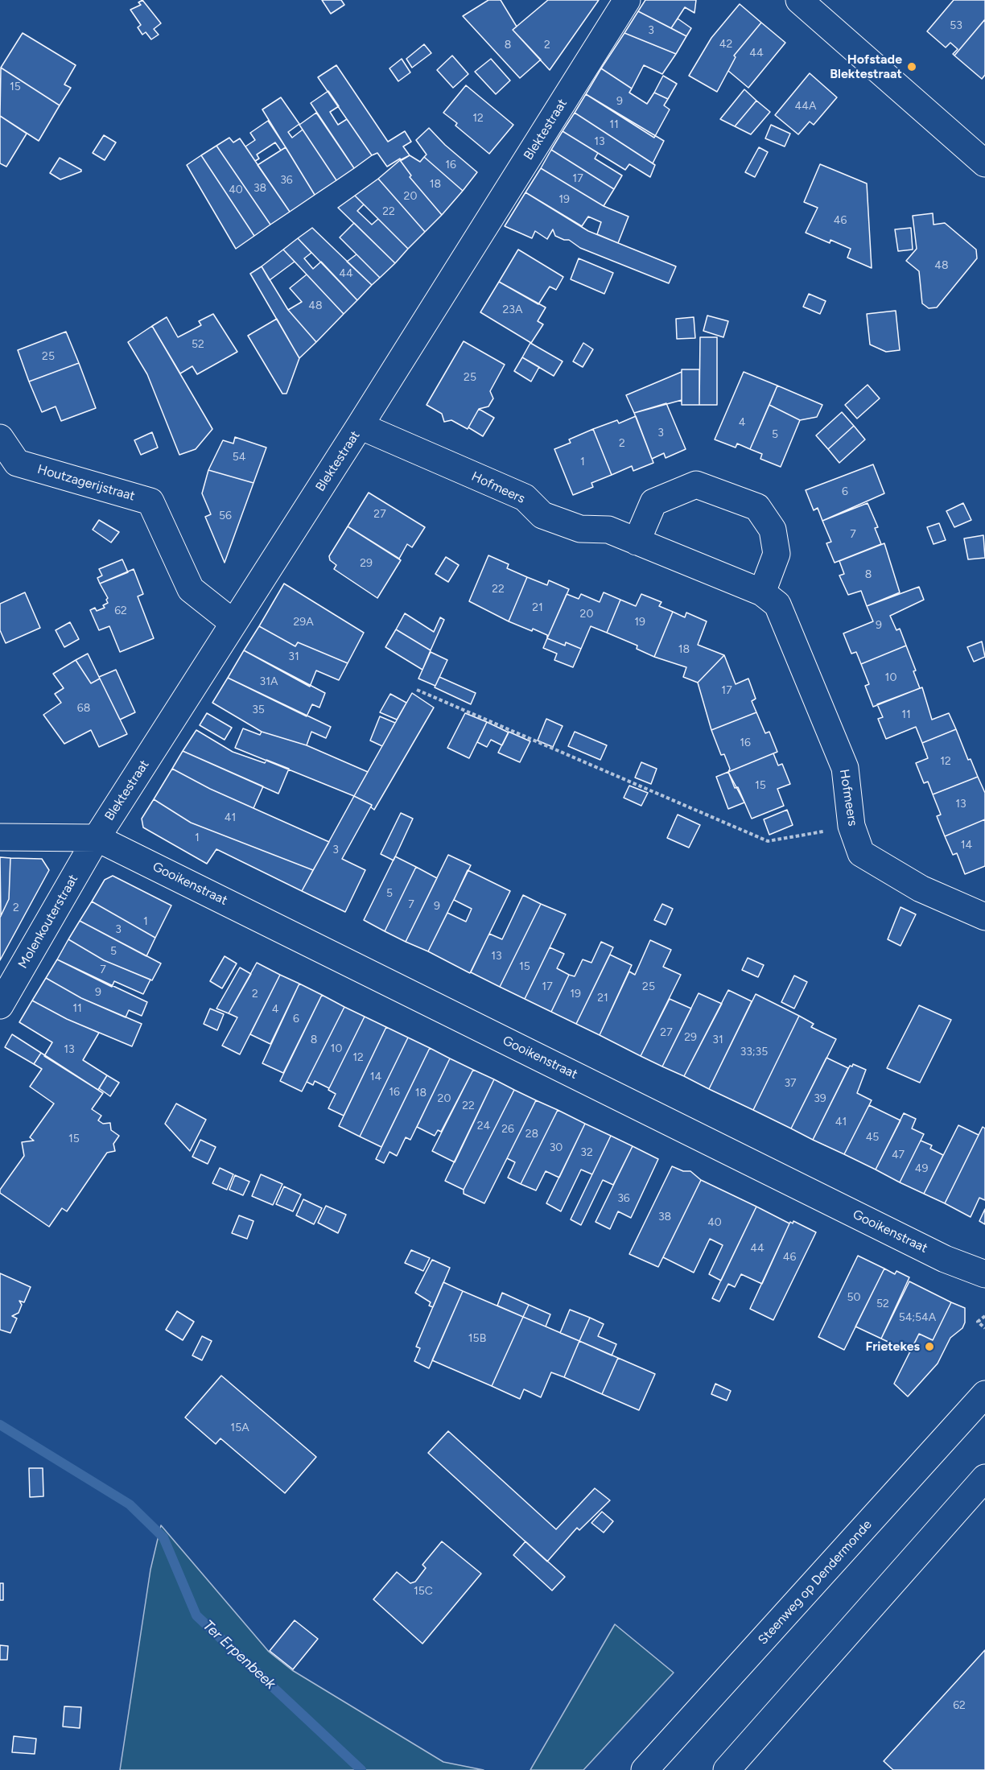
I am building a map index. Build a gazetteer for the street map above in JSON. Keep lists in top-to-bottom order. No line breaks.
{"streets":{"street":["Blektestraat","Houtzagerijstraat","Hofmeers","Gooikenstraat","Molenkouterstraat","Steenweg op Dendermonde"]},"crossings":[["Blektestraat","Houtzagerijstraat"],["Blektestraat","Hofmeers"],["Blektestraat","Gooikenstraat"],["Blektestraat","Molenkouterstraat"],["Gooikenstraat","Molenkouterstraat"]],"water":["Ter Erpenbeek"],"places":["Hofstade Blektestraat","Frietekes"],"house_numbers":["53","3","42","8","2","44","15","9","44A","12","11","13","16","17","36","18","38","40","20","19","22","46","48","44","48","23A","52","25","25","4","3","5","2","54","1","6","27","56","7","29","8","22","21","62","20","29A","19","9","18","31","10","31A","17","68","35","11","16","12","15","13","41","1","14","3","5","7","9","2","1","3","5","13","15","7","17","25","9","2","19","21","11","4","6","27","29","8","31","10","13","33;35","12","14","37","16","18","20","39","22","41","24","26","28","45","15","30","32","47","49","36","38","40","44","46","50","52","54;54A","15B","15A","15C","62"]}
